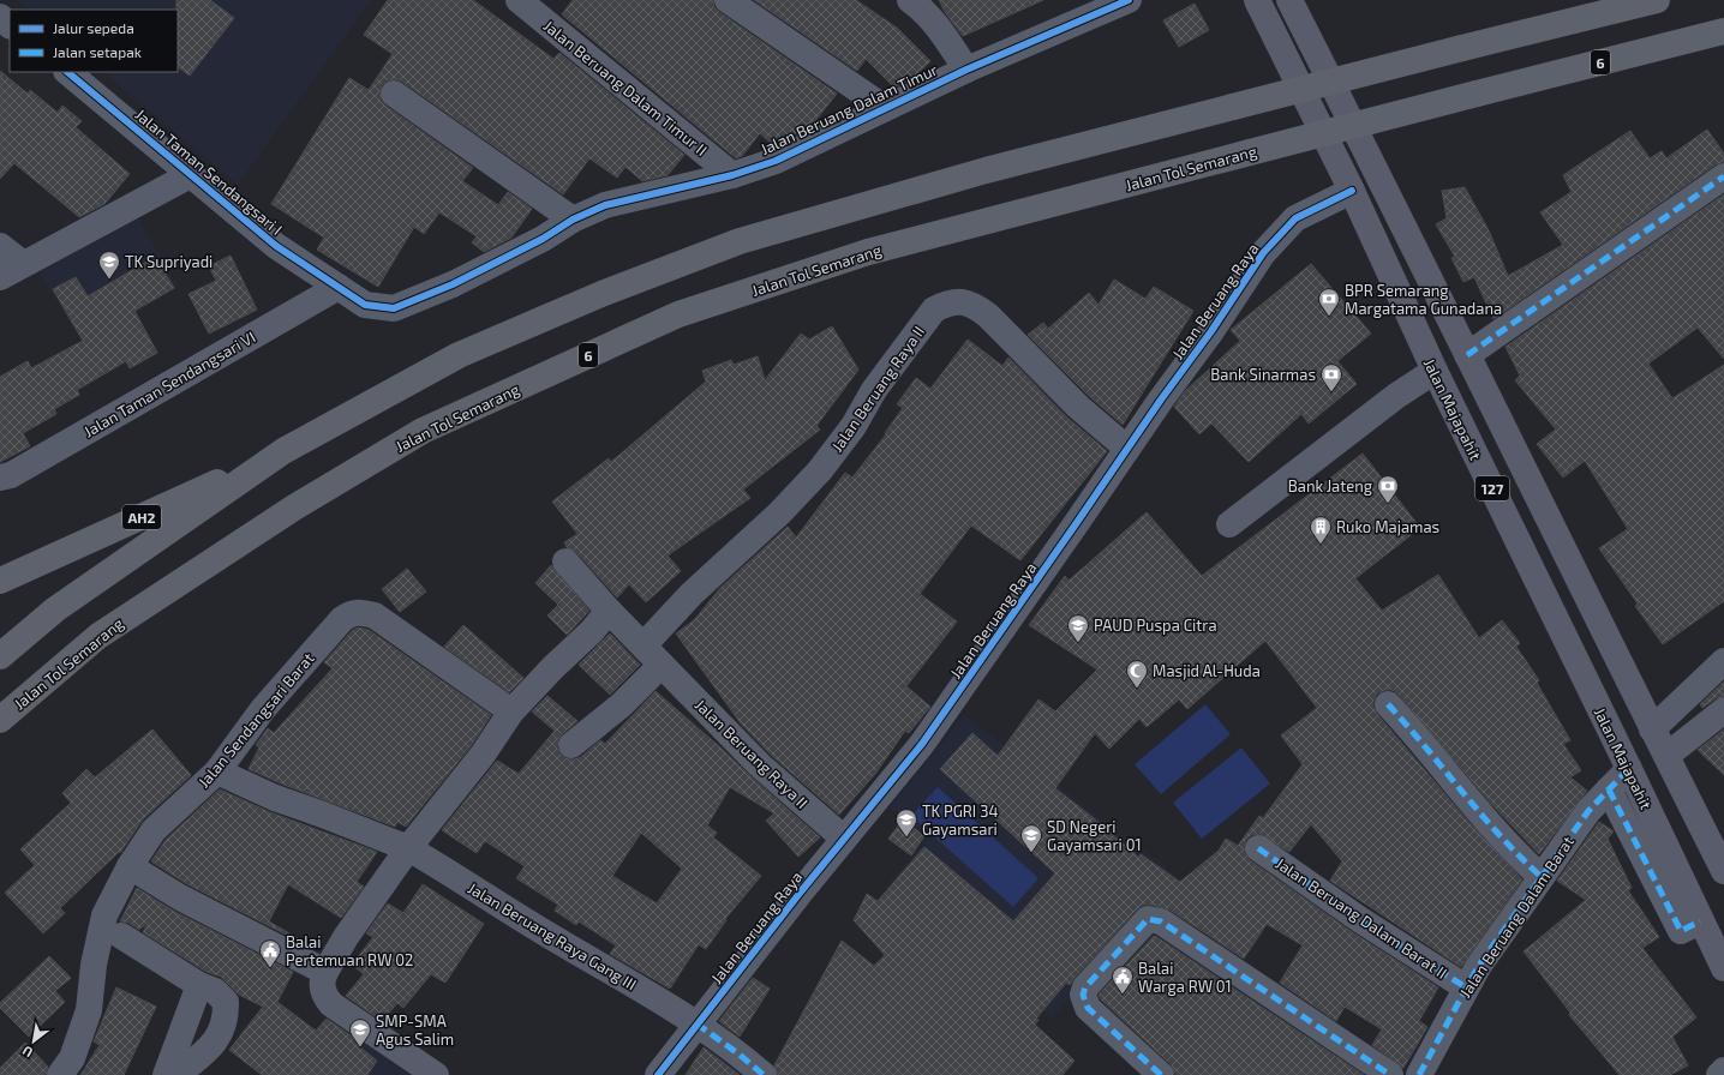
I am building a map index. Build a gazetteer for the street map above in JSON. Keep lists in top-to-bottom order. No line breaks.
{"streets":{"highway":["6","Jalan Tol Semarang","AH2"],"main road":["Jalan Majapahit","127"],"street":["Jalan Beruang Dalam Timur II","Jalan Beruang Dalam Timur","Jalan Taman Sendangsari I","Jalan Beruang Raya","Jalan Taman Sendangsari VI","Jalan Beruang Raya II","Jalan Sendangsari Barat","Jalan Beruang Dalam Barat","Jalan Beruang Dalam Barat II","Jalan Beruang Raya Gang III"]},"crossings":[["Jalan Beruang Dalam Timur II","Jalan Beruang Dalam Timur"],["Jalan Beruang Dalam Timur","Jalan Taman Sendangsari I"],["Jalan Taman Sendangsari I","Jalan Taman Sendangsari VI"],["Jalan Beruang Raya","Jalan Beruang Raya II"],["Jalan Beruang Raya","Jalan Majapahit"],["Jalan Beruang Raya","Jalan Beruang Raya Gang III"],["Jalan Majapahit","Jalan Beruang Dalam Barat"],["Jalan Sendangsari Barat","Jalan Beruang Raya Gang III"],["Jalan Beruang Dalam Barat","Jalan Beruang Dalam Barat II"]],"places":{"school or university":["TK Supriyadi","PAUD Puspa Citra","TK PGRI 34 Gayamsari","SD Negeri Gayamsari 01","SMP-SMA Agus Salim"],"bank":["BPR Semarang Margatama Gunadana","Bank Sinarmas","Bank Jateng"],"building":["Ruko Majamas"],"mosque":["Masjid Al-Huda"],"public building":["Balai Pertemuan RW 02","Balai Warga RW 01"]},"legend":["Jalur sepeda","Jalan setapak"],"north":"bottom left"}
